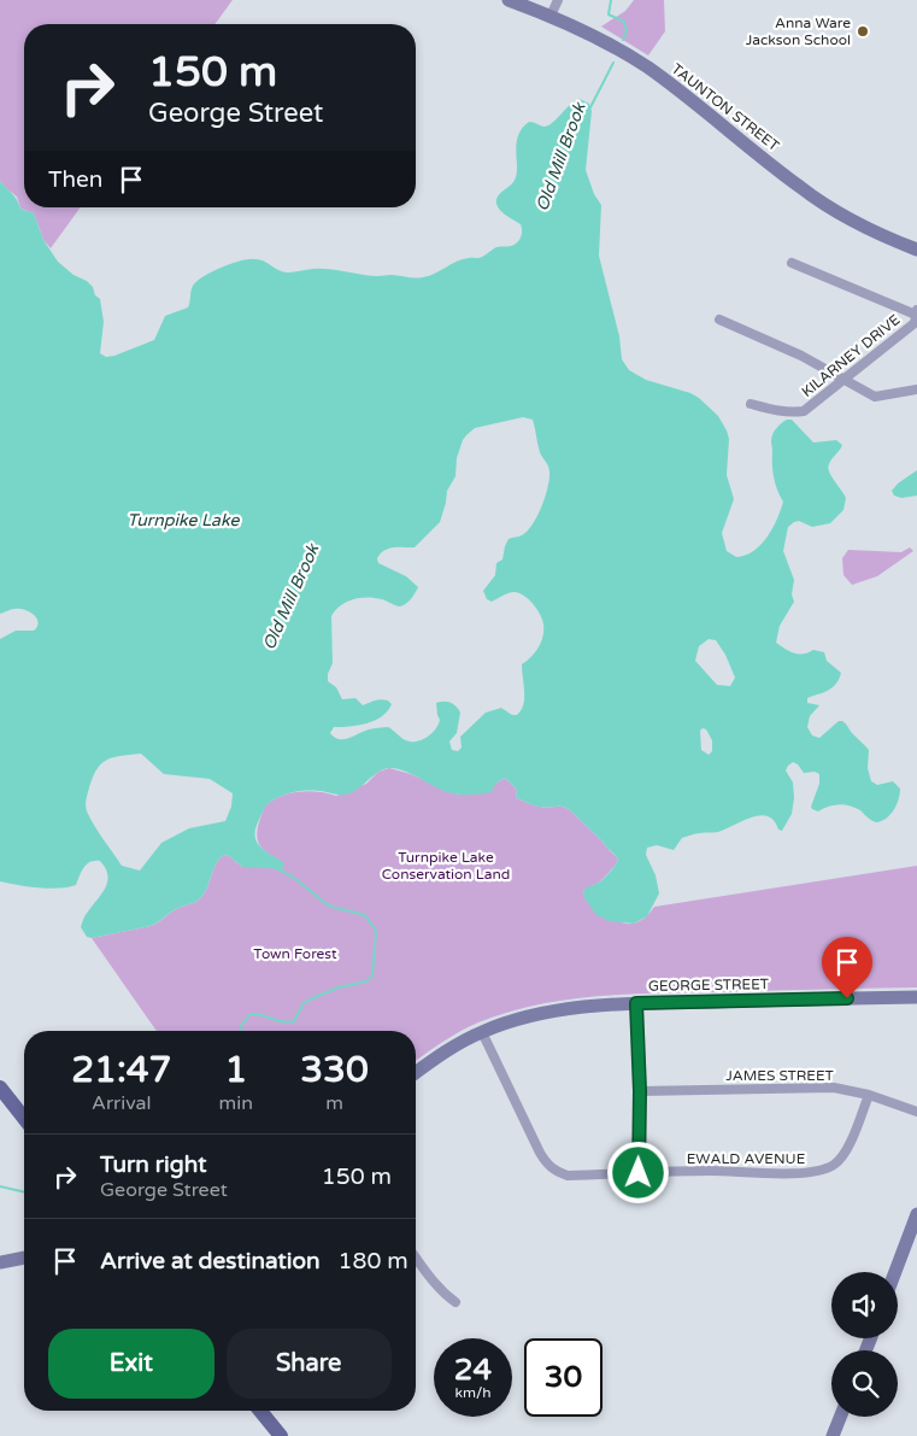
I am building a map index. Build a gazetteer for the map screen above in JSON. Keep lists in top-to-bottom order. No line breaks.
{"streets":{"main road":["TAUNTON STREET","GEORGE STREET"],"street":["KILARNEY DRIVE","JAMES STREET","EWALD AVENUE"]},"crossings":[["GEORGE STREET","EWALD AVENUE"],["JAMES STREET","EWALD AVENUE"]],"water":["Old Mill Brook","Turnpike Lake"],"parks":["Turnpike Lake Conservation Land","Town Forest"],"places":["Anna Ware Jackson School"],"page":{"turn":["150 m","George Street"],"then":"Then","eta":["21:47","Arrival","1","min","330","m"],"list":[{"name":"Turn right","note":"George Street","value":"150 m"},{"name":"Arrive at destination","value":"180 m"}],"buttons":["Exit","Share"],"speed":"24 km/h","limit":"30"}}
